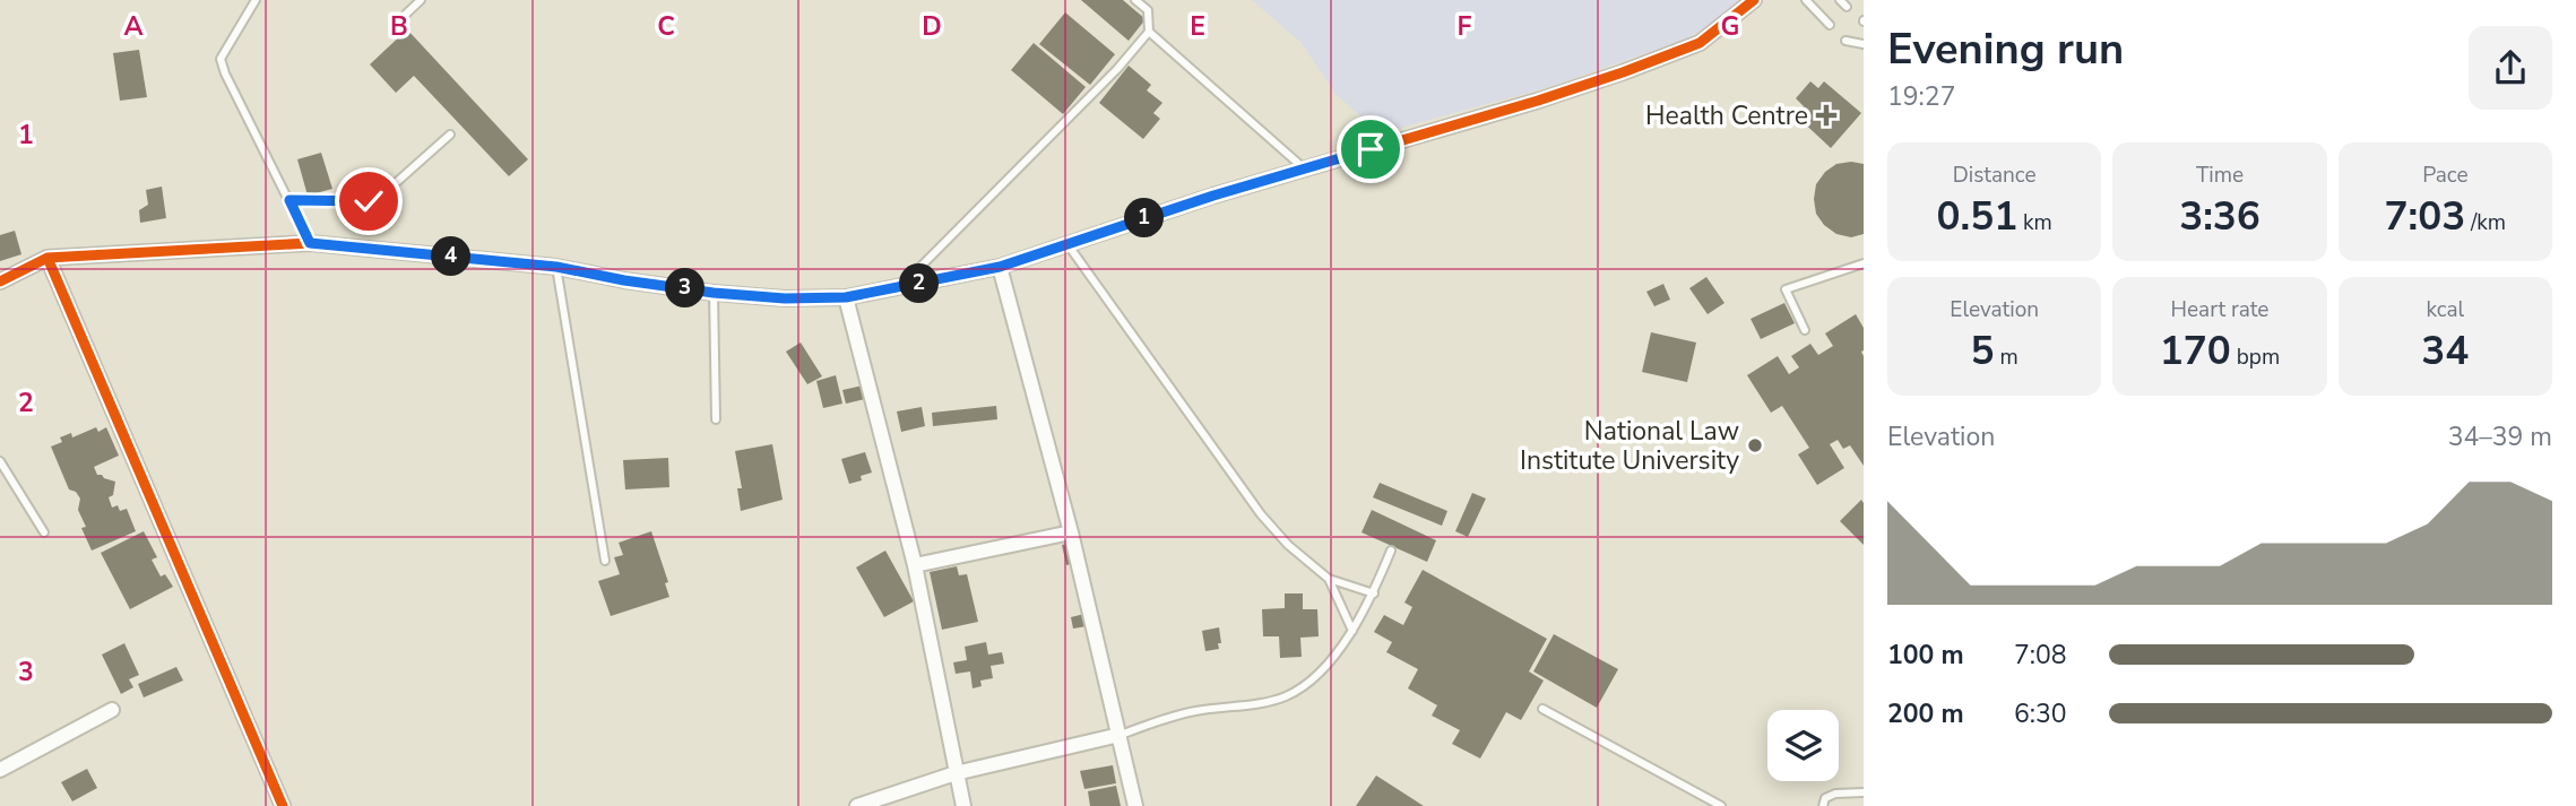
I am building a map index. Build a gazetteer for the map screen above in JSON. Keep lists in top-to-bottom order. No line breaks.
{"places":{"health":["Health Centre"],"other":["National Law Institute University"]},"page":{"heading":["Evening run","19:27"],"stats":[["Distance","0.51 km"],["Time","3:36"],["Pace","7:03 /km"],["Elevation","5 m"],["Heart rate","170 bpm"],["kcal","34"]],"pins":["1","4","2","3"],"chart":["Elevation","34–39 m"],"list":[{"name":"100 m","note":"7:08"},{"name":"200 m","note":"6:30"}]},"grid":{"columns":["A","B","C","D","E","F","G"],"rows":["1","2","3"]}}
